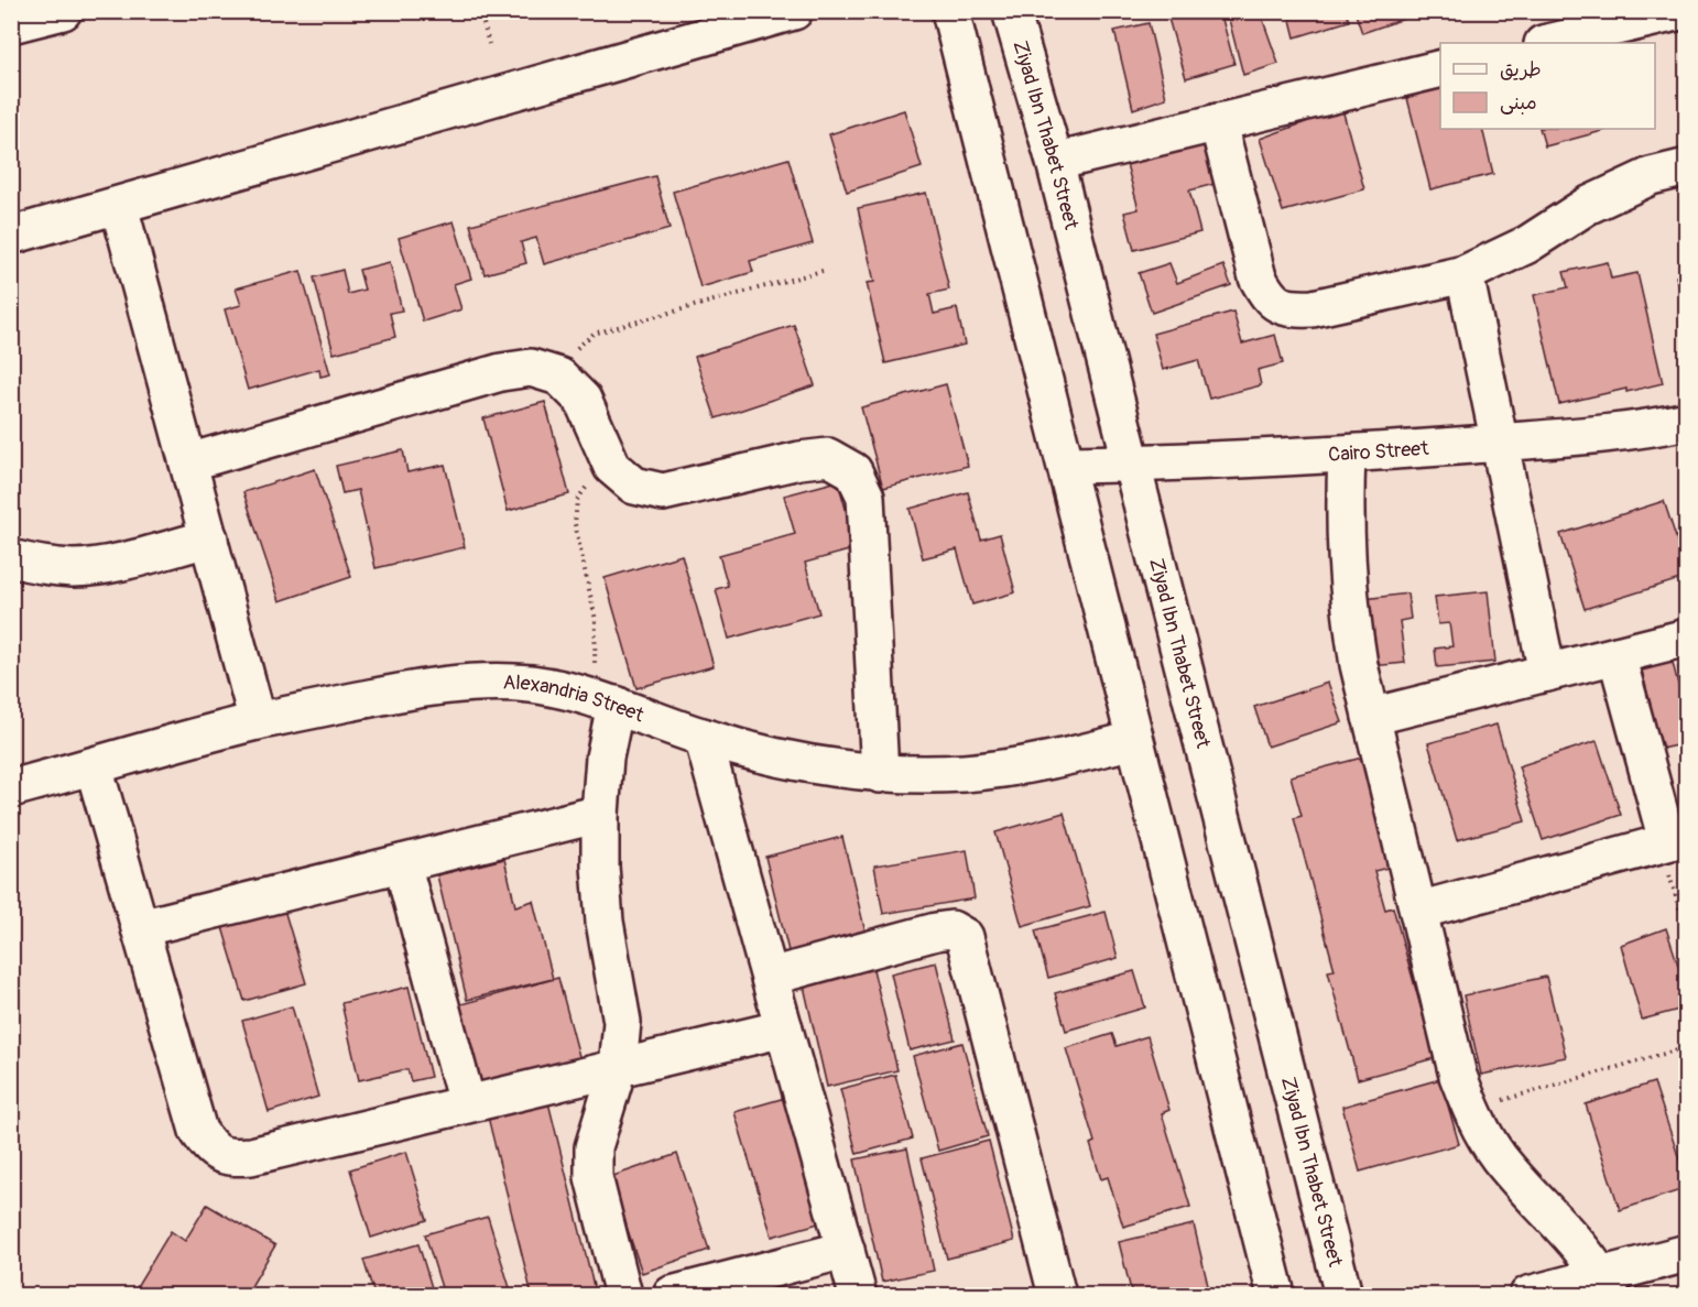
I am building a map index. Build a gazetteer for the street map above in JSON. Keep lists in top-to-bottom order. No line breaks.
{"streets":{"street":["Ziyad Ibn Thabet Street","Cairo Street","Alexandria Street"]},"crossings":[["Ziyad Ibn Thabet Street","Cairo Street"]],"legend":["طريق","مبنى"]}
